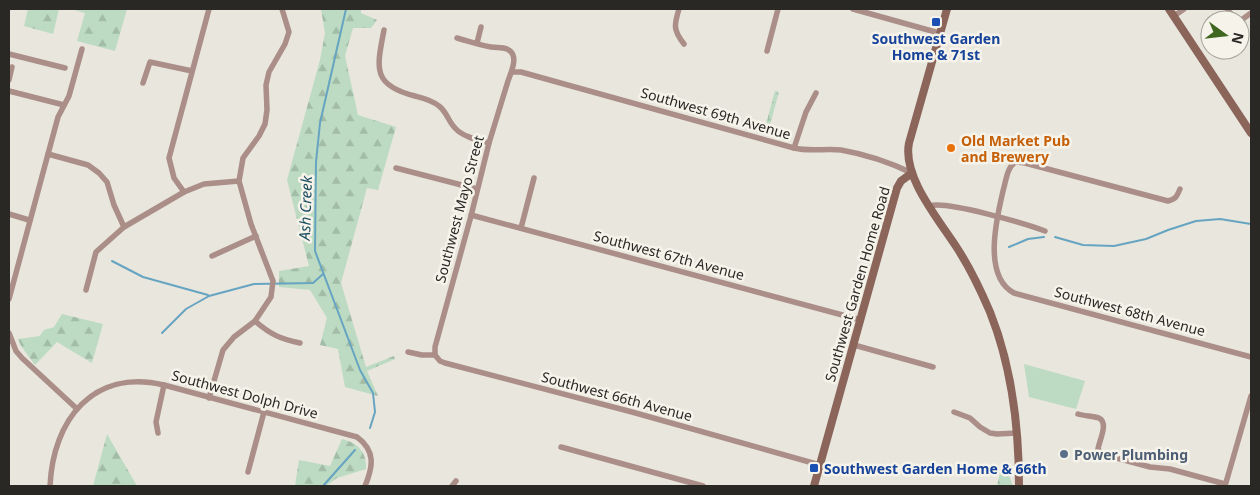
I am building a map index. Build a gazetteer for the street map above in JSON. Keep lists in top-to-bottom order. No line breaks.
{"streets":{"main road":["Southwest Garden Home Road"],"street":["Southwest 69th Avenue","Southwest Mayo Street","Southwest 67th Avenue","Southwest 68th Avenue","Southwest Dolph Drive","Southwest 66th Avenue"]},"crossings":[["Southwest 69th Avenue","Southwest Mayo Street"],["Southwest 69th Avenue","Southwest Garden Home Road"],["Southwest Mayo Street","Southwest 67th Avenue"],["Southwest Mayo Street","Southwest 66th Avenue"],["Southwest 67th Avenue","Southwest Garden Home Road"],["Southwest Garden Home Road","Southwest 66th Avenue"]],"water":["Ash Creek"],"places":{"transit":["Southwest Garden Home & 71st","Southwest Garden Home & 66th"],"other":["Old Market Pub and Brewery","Power Plumbing"]},"north":"right"}
